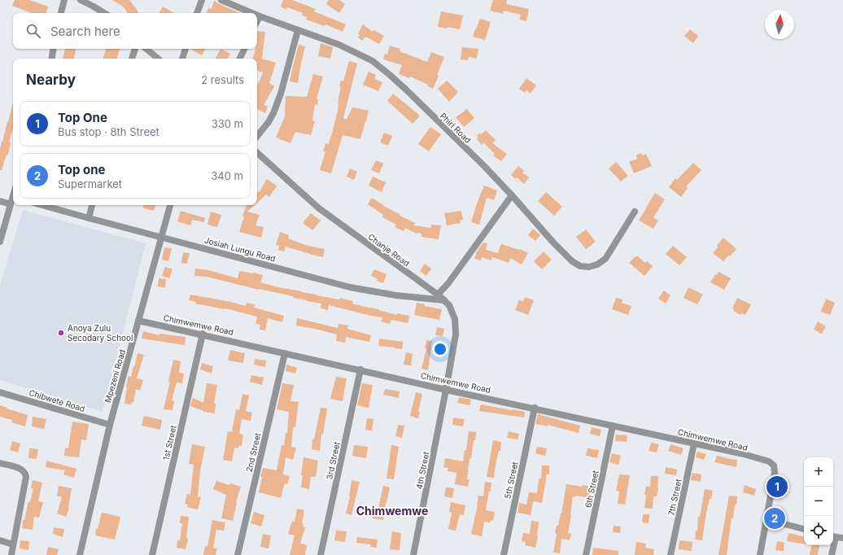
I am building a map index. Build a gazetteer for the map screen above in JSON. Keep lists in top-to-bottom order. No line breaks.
{"streets":{"street":["Phiri Road","Josiah Lungu Road","Chanje Road","Chimwemwe Road","Mpezeni Road","Chibwete Road","1st Street","2nd Street","3rd Street","4th Street","5th Street","6th Street","7th Street"]},"crossings":[["Josiah Lungu Road","Chanje Road"],["Josiah Lungu Road","Mpezeni Road"],["Chanje Road","Chimwemwe Road"],["Chanje Road","4th Street"],["Chimwemwe Road","Mpezeni Road"],["Chimwemwe Road","1st Street"],["Chimwemwe Road","2nd Street"],["Chimwemwe Road","3rd Street"],["Chimwemwe Road","4th Street"],["Chimwemwe Road","5th Street"],["Chimwemwe Road","6th Street"],["Chimwemwe Road","7th Street"],["Mpezeni Road","Chibwete Road"]],"districts":["Chimwemwe"],"places":["Anoya Zulu Secodary School"],"north":"top","page":{"search":"Search here","heading":["Nearby","2 results"],"list":[{"mark":"1","name":"Top One","note":"Bus stop · 8th Street","value":"330 m"},{"mark":"2","name":"Top one","note":"Supermarket","value":"340 m"}],"map_buttons":["+","−"],"pins":["1","2"]}}
